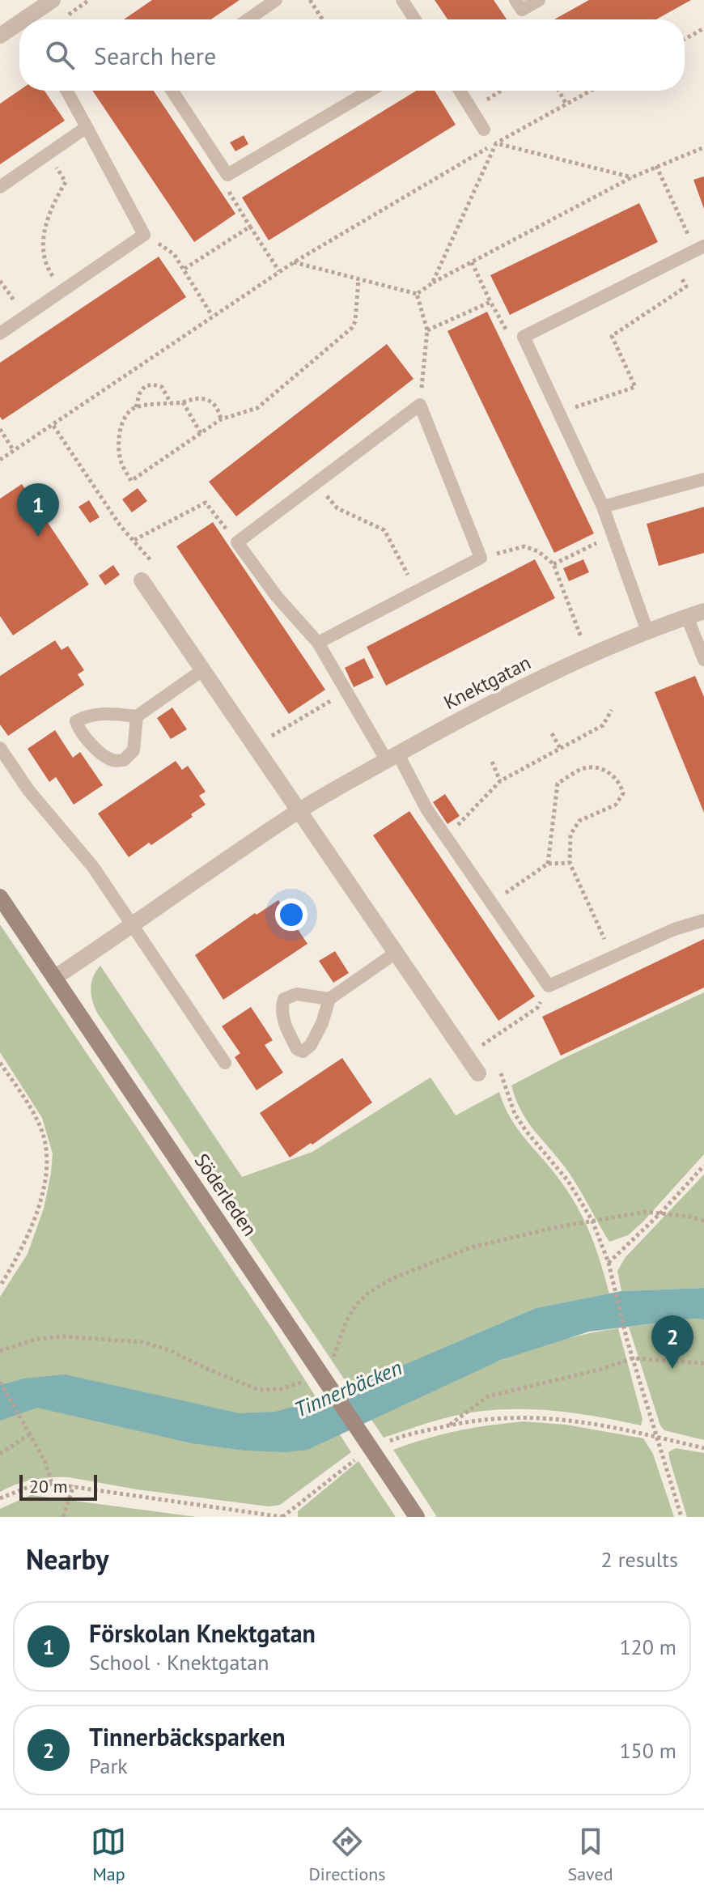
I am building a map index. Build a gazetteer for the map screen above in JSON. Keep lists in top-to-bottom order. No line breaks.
{"streets":{"main road":["Söderleden"],"street":["Knektgatan"]},"crossings":[["Knektgatan","Söderleden"]],"water":["Tinnerbäcken"],"scale_bar":"20 m","page":{"search":"Search here","pins":["1","2"],"scale":"20 m","heading":["Nearby","2 results"],"list":[{"mark":"1","name":"Förskolan Knektgatan","note":"School · Knektgatan","value":"120 m"},{"mark":"2","name":"Tinnerbäcksparken","note":"Park","value":"150 m"}],"nav":["Map","Directions","Saved"]}}
